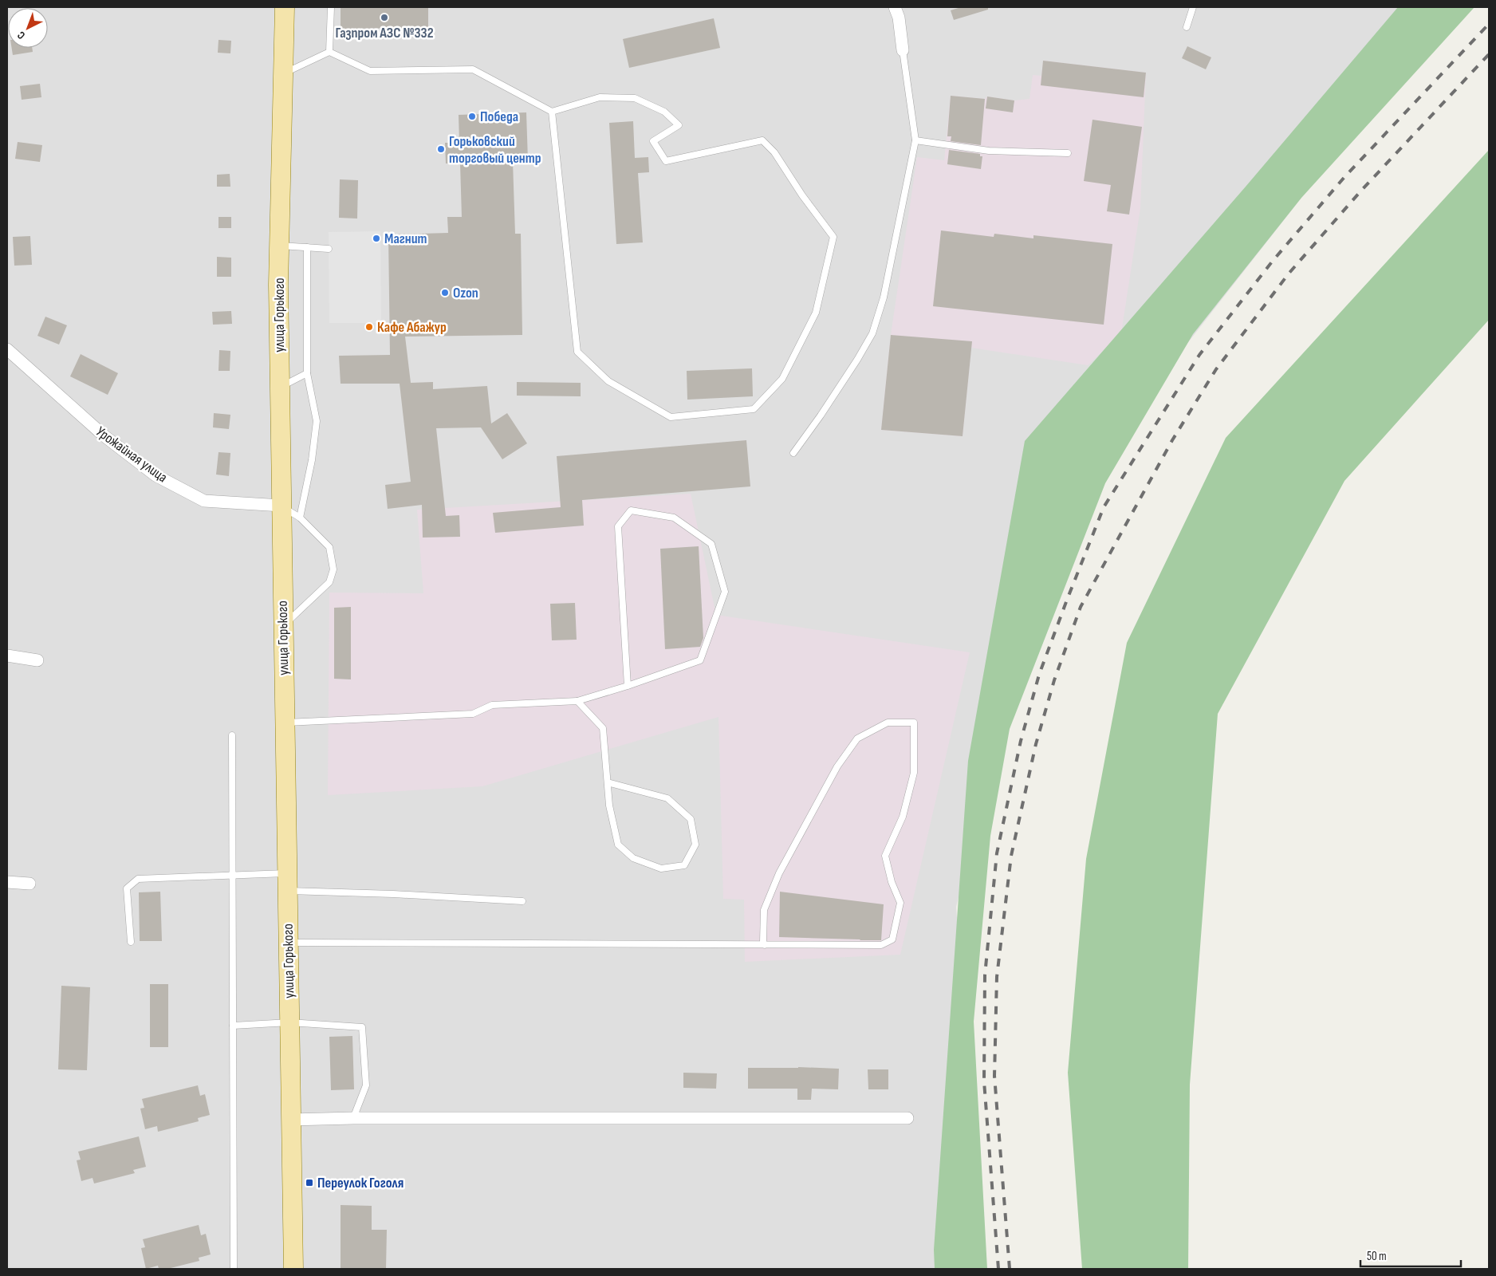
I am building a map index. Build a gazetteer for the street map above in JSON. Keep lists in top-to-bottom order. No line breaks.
{"streets":{"main road":["улица Горького"],"street":["Урожайная улица"]},"crossings":[["улица Горького","Урожайная улица"]],"places":{"other":["Газпром АЗС №332","Победа","Горьковский торговый центр","Магнит","Ozon","Кафе Абажур"],"transit":["Переулок Гоголя"]},"scale_bar":"50 m","north":"bottom left"}
